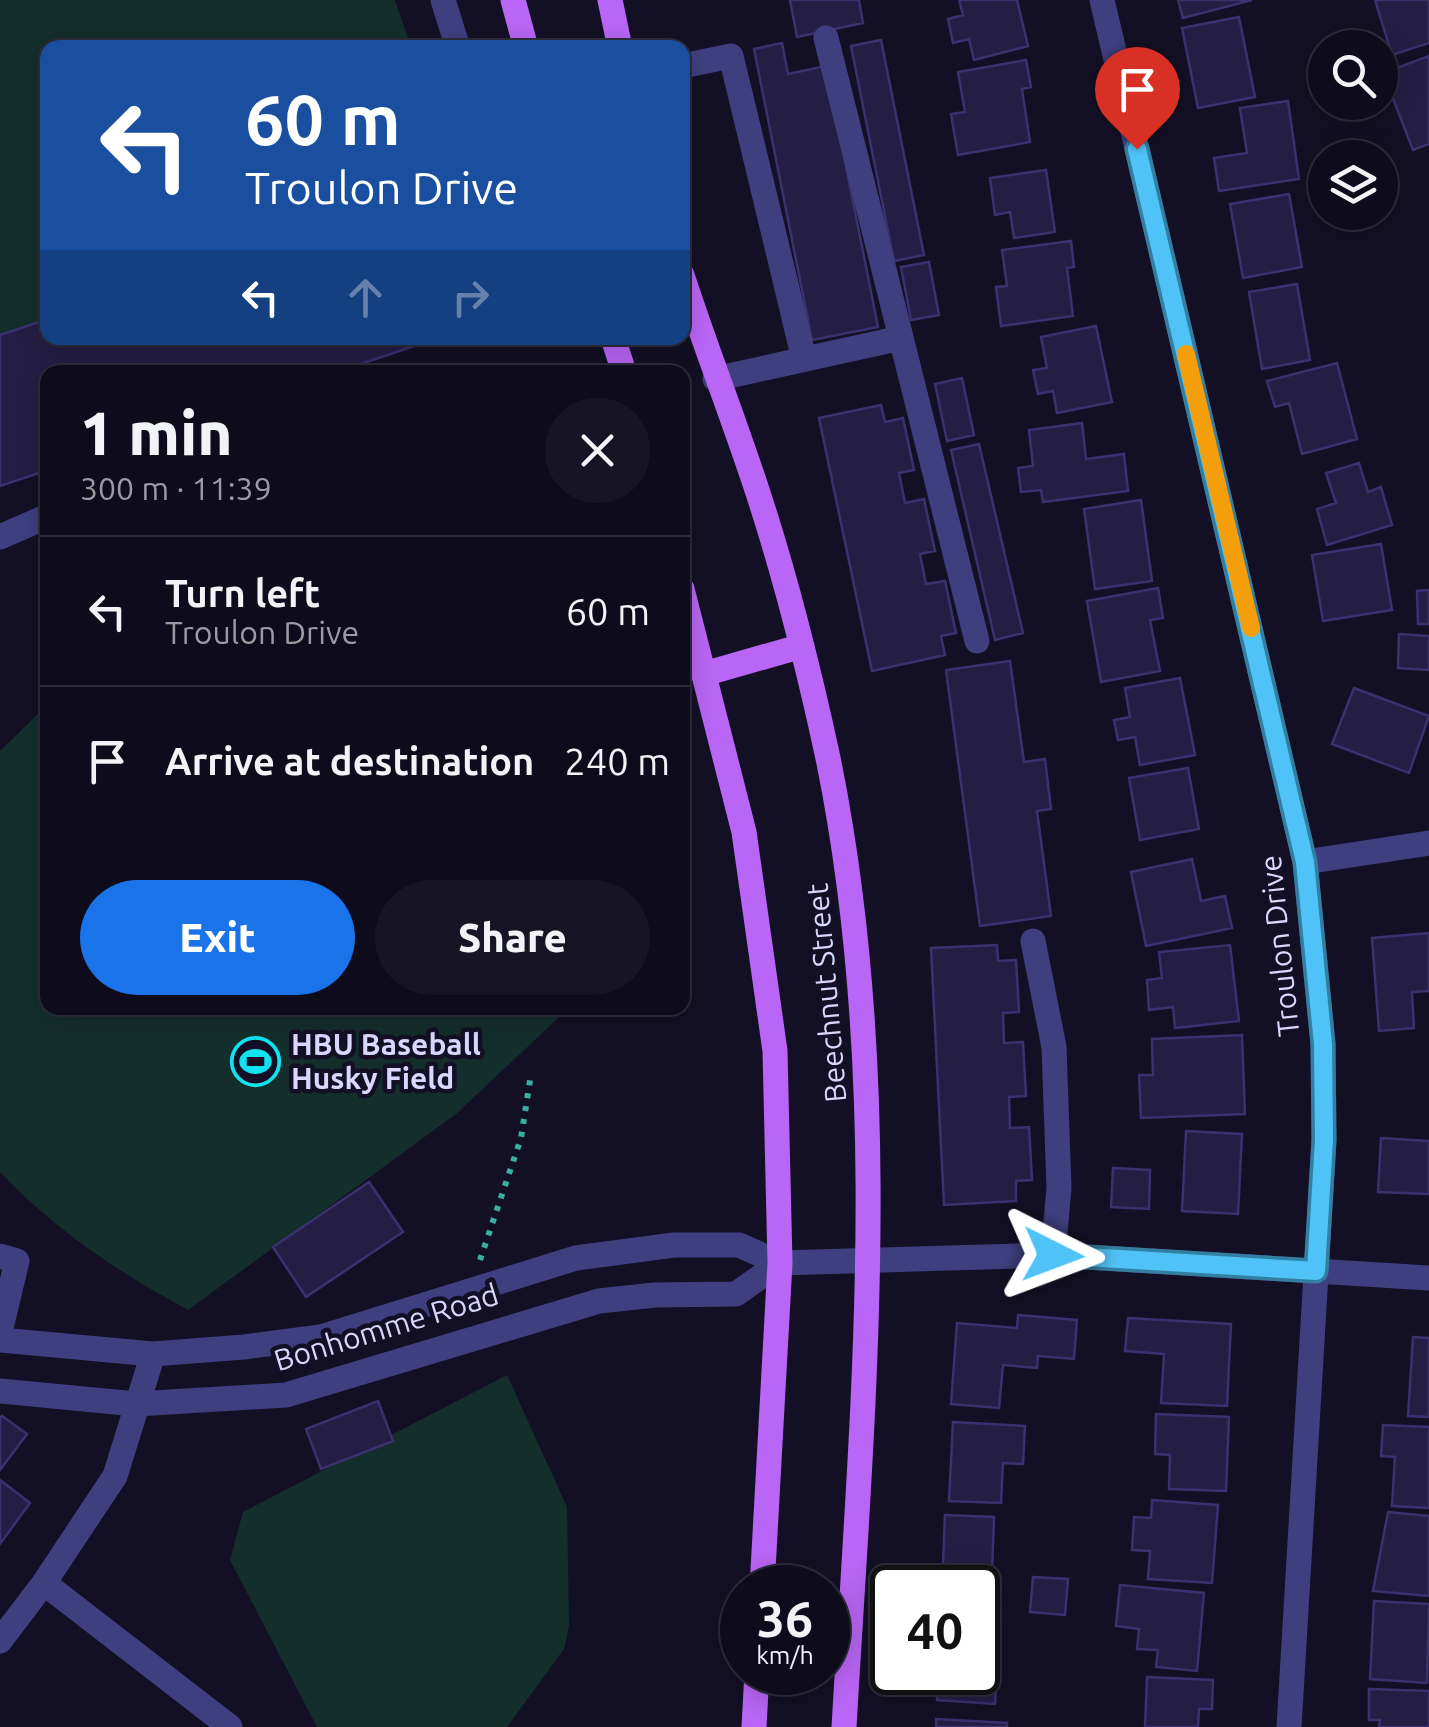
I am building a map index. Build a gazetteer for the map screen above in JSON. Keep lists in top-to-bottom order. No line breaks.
{"streets":{"main road":["Beechnut Street"],"street":["Troulon Drive","Bonhomme Road"]},"crossings":[["Troulon Drive","Bonhomme Road"],["Beechnut Street","Bonhomme Road"]],"places":{"sports":["HBU Baseball Husky Field"]},"page":{"turn":["60 m","Troulon Drive"],"heading":["1 min","300 m · 11:39"],"list":[{"name":"Turn left","note":"Troulon Drive","value":"60 m"},{"name":"Arrive at destination","value":"240 m"}],"buttons":["Exit","Share"],"speed":"36 km/h","limit":"40"}}
